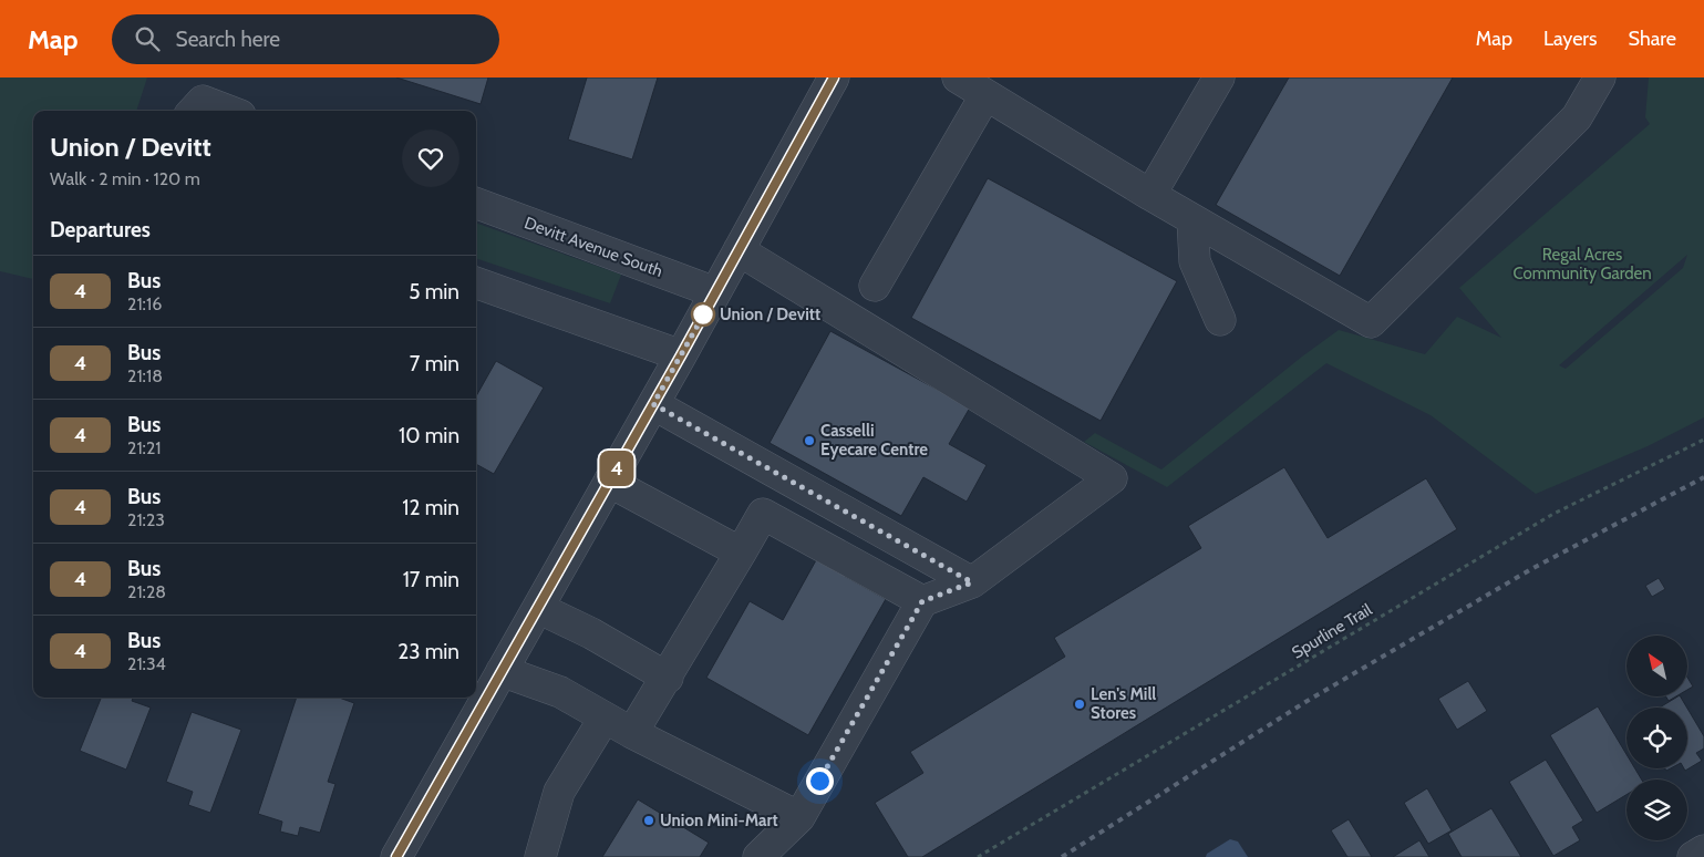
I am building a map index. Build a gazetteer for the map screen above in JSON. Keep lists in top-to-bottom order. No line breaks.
{"streets":{"street":["Devitt Avenue South"],"path":["Spurline Trail"]},"parks":["Regal Acres Community Garden"],"places":["Union / Devitt","Casselli Eyecare Centre","Len's Mill Stores","Union Mini-Mart"],"lines":["bus line 4"],"north":"top left","page":{"header":"Map","search":"Search here","nav":["Map","Layers","Share"],"on_map":"4","heading":[["Union / Devitt","Walk · 2 min · 120 m"],"Departures"],"list":[{"mark":"4","name":"Bus","note":"21:16","value":"5 min"},{"mark":"4","name":"Bus","note":"21:18","value":"7 min"},{"mark":"4","name":"Bus","note":"21:21","value":"10 min"},{"mark":"4","name":"Bus","note":"21:23","value":"12 min"},{"mark":"4","name":"Bus","note":"21:28","value":"17 min"},{"mark":"4","name":"Bus","note":"21:34","value":"23 min"}]}}
